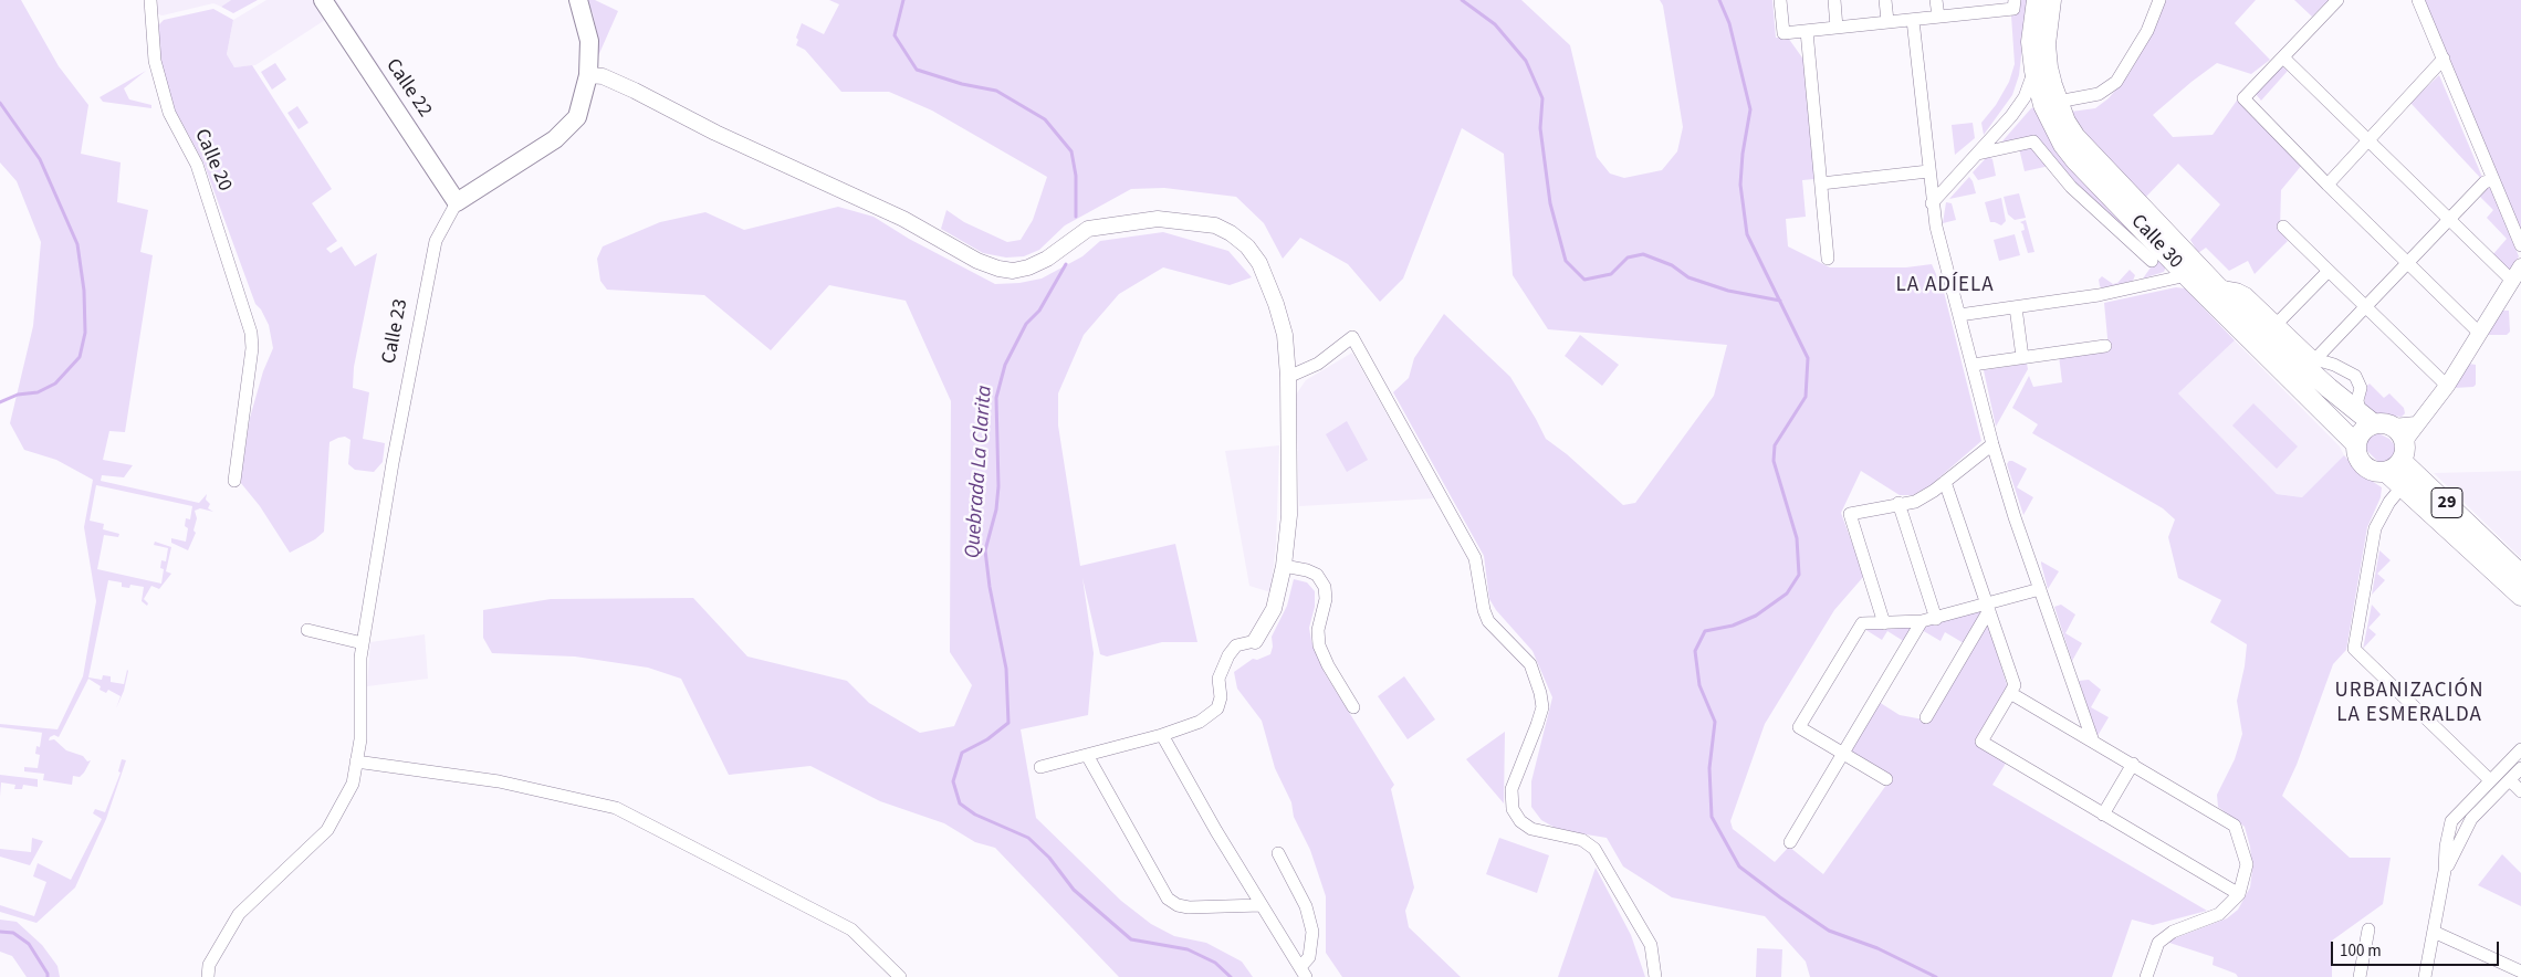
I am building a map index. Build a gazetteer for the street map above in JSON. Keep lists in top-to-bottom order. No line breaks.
{"streets":{"main road":["Calle 22","Calle 30","Calle 23","29"],"street":["Calle 20"]},"crossings":[["Calle 22","Calle 23"],["Calle 30","29"]],"districts":["LA ADÍELA","URBANIZACIÓN LA ESMERALDA"],"water":["Quebrada La Clarita"],"scale_bar":"100 m"}
